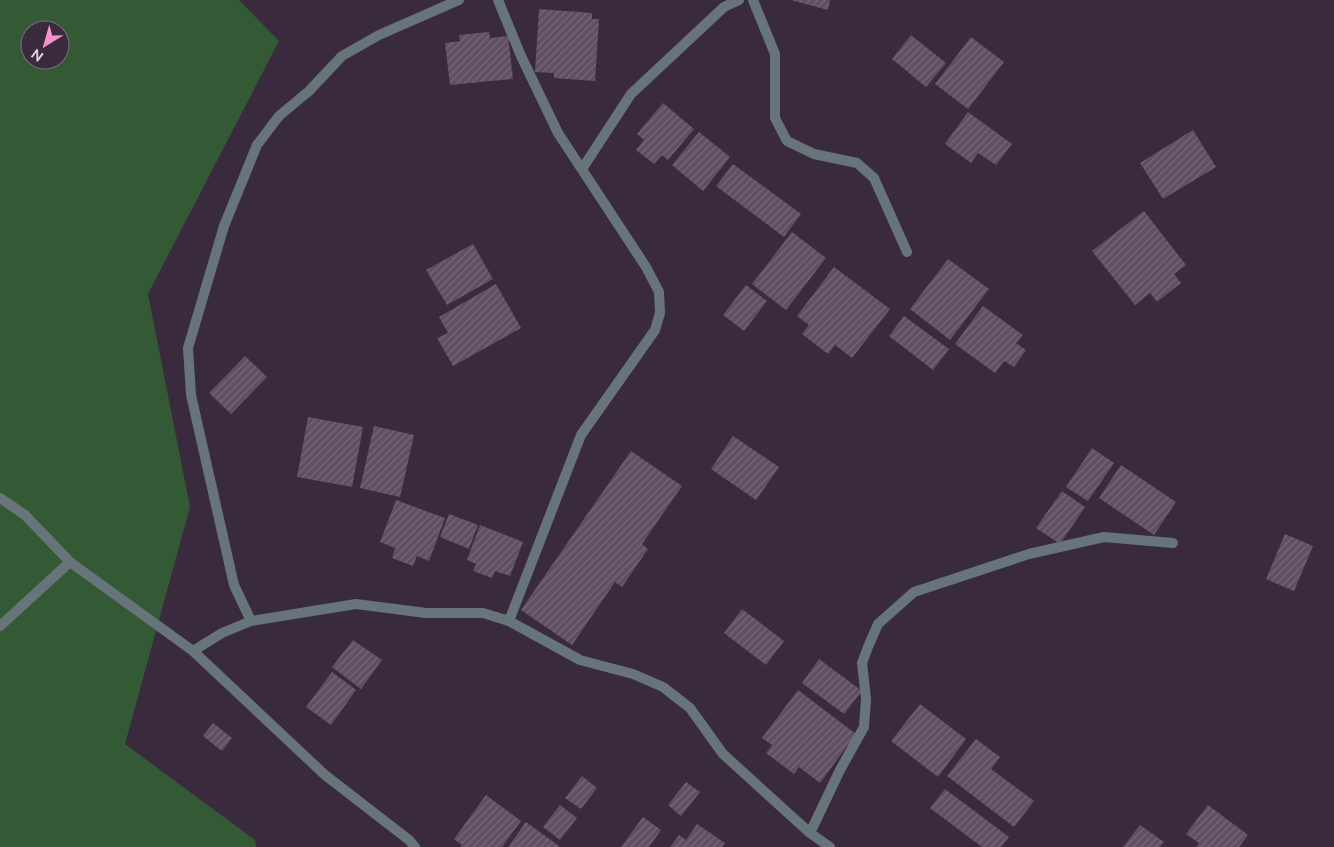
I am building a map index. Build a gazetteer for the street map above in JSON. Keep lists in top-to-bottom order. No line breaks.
{"north":"bottom left"}
